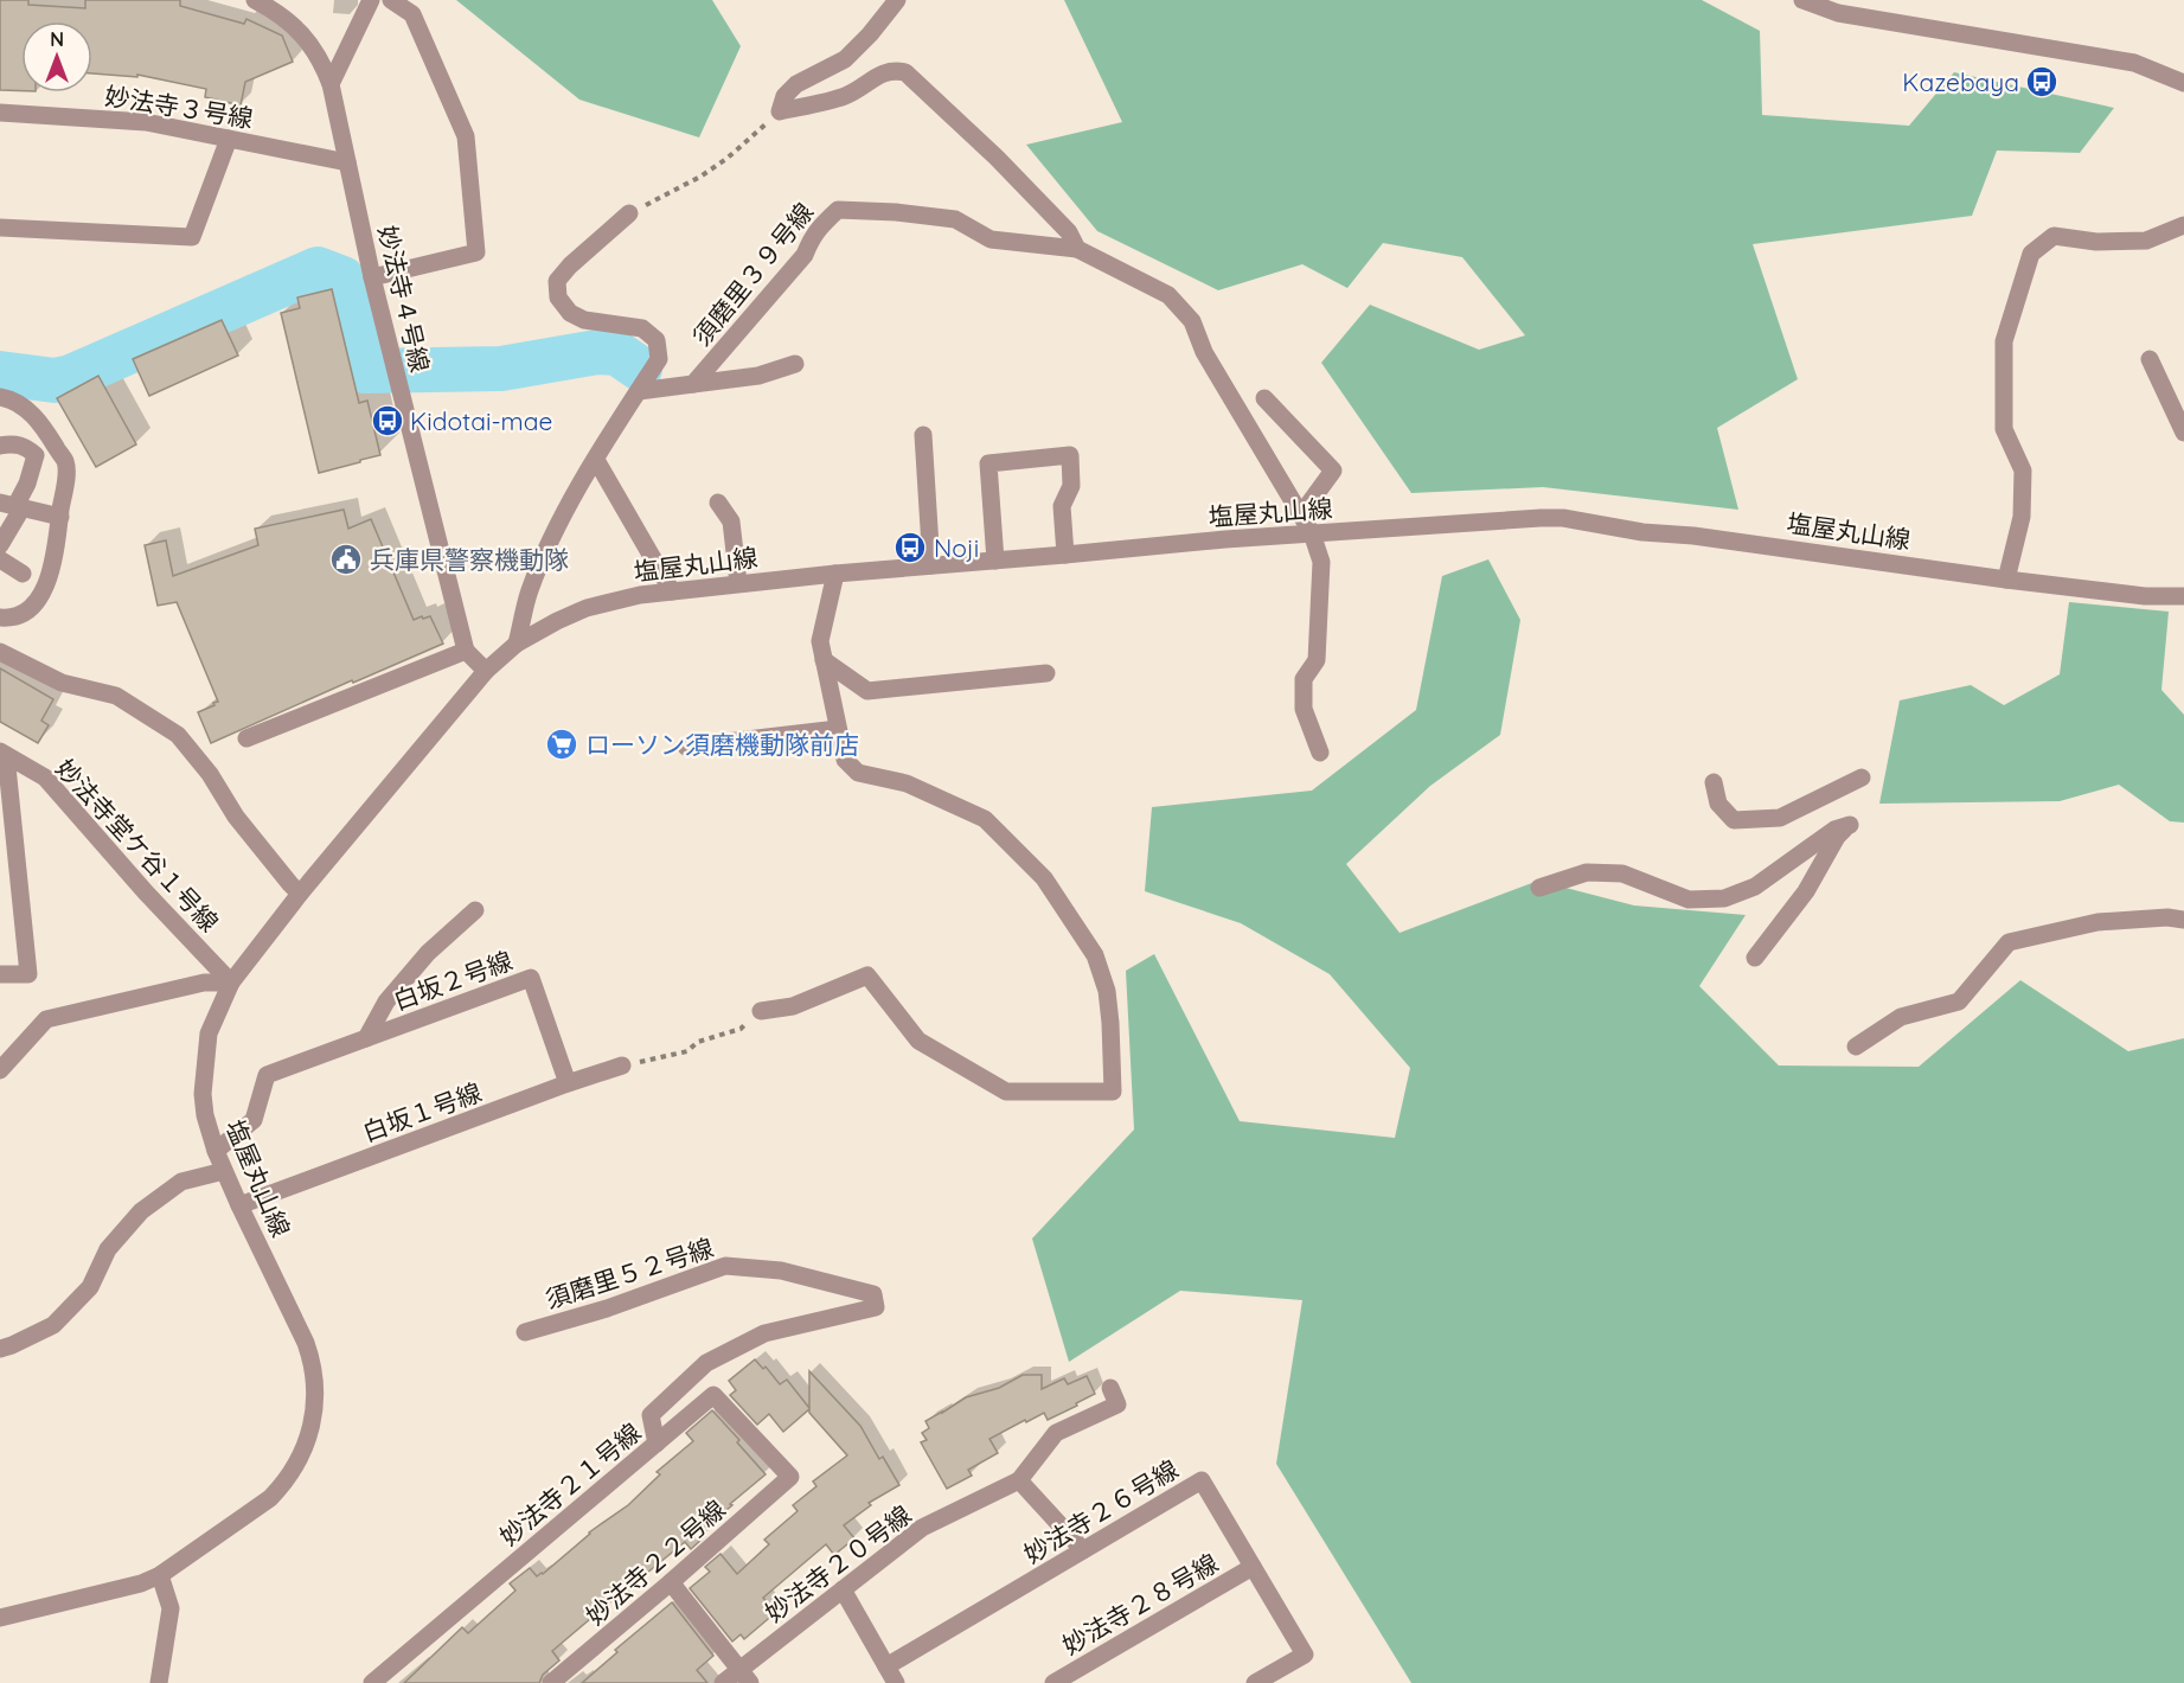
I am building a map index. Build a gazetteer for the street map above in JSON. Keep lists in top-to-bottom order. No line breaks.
{"streets":{"street":["妙法寺３号線","須磨里３９号線","妙法寺４号線","塩屋丸山線","妙法寺堂ケ谷１号線","白坂２号線","白坂１号線","須磨里５２号線","妙法寺２１号線","妙法寺２６号線","妙法寺２２号線","妙法寺２０号線","妙法寺２８号線"]},"crossings":[["妙法寺３号線","妙法寺４号線"],["塩屋丸山線","妙法寺堂ケ谷１号線"],["塩屋丸山線","白坂１号線"],["白坂２号線","白坂１号線"],["須磨里５２号線","妙法寺２１号線"],["妙法寺２１号線","妙法寺２２号線"],["妙法寺２６号線","妙法寺２８号線"]],"places":{"bus stop":["Kazebaya","Kidotai-mae","Noji"],"public building":["兵庫県警察機動隊"],"supermarket":["ローソン須磨機動隊前店"]},"north":"top"}
